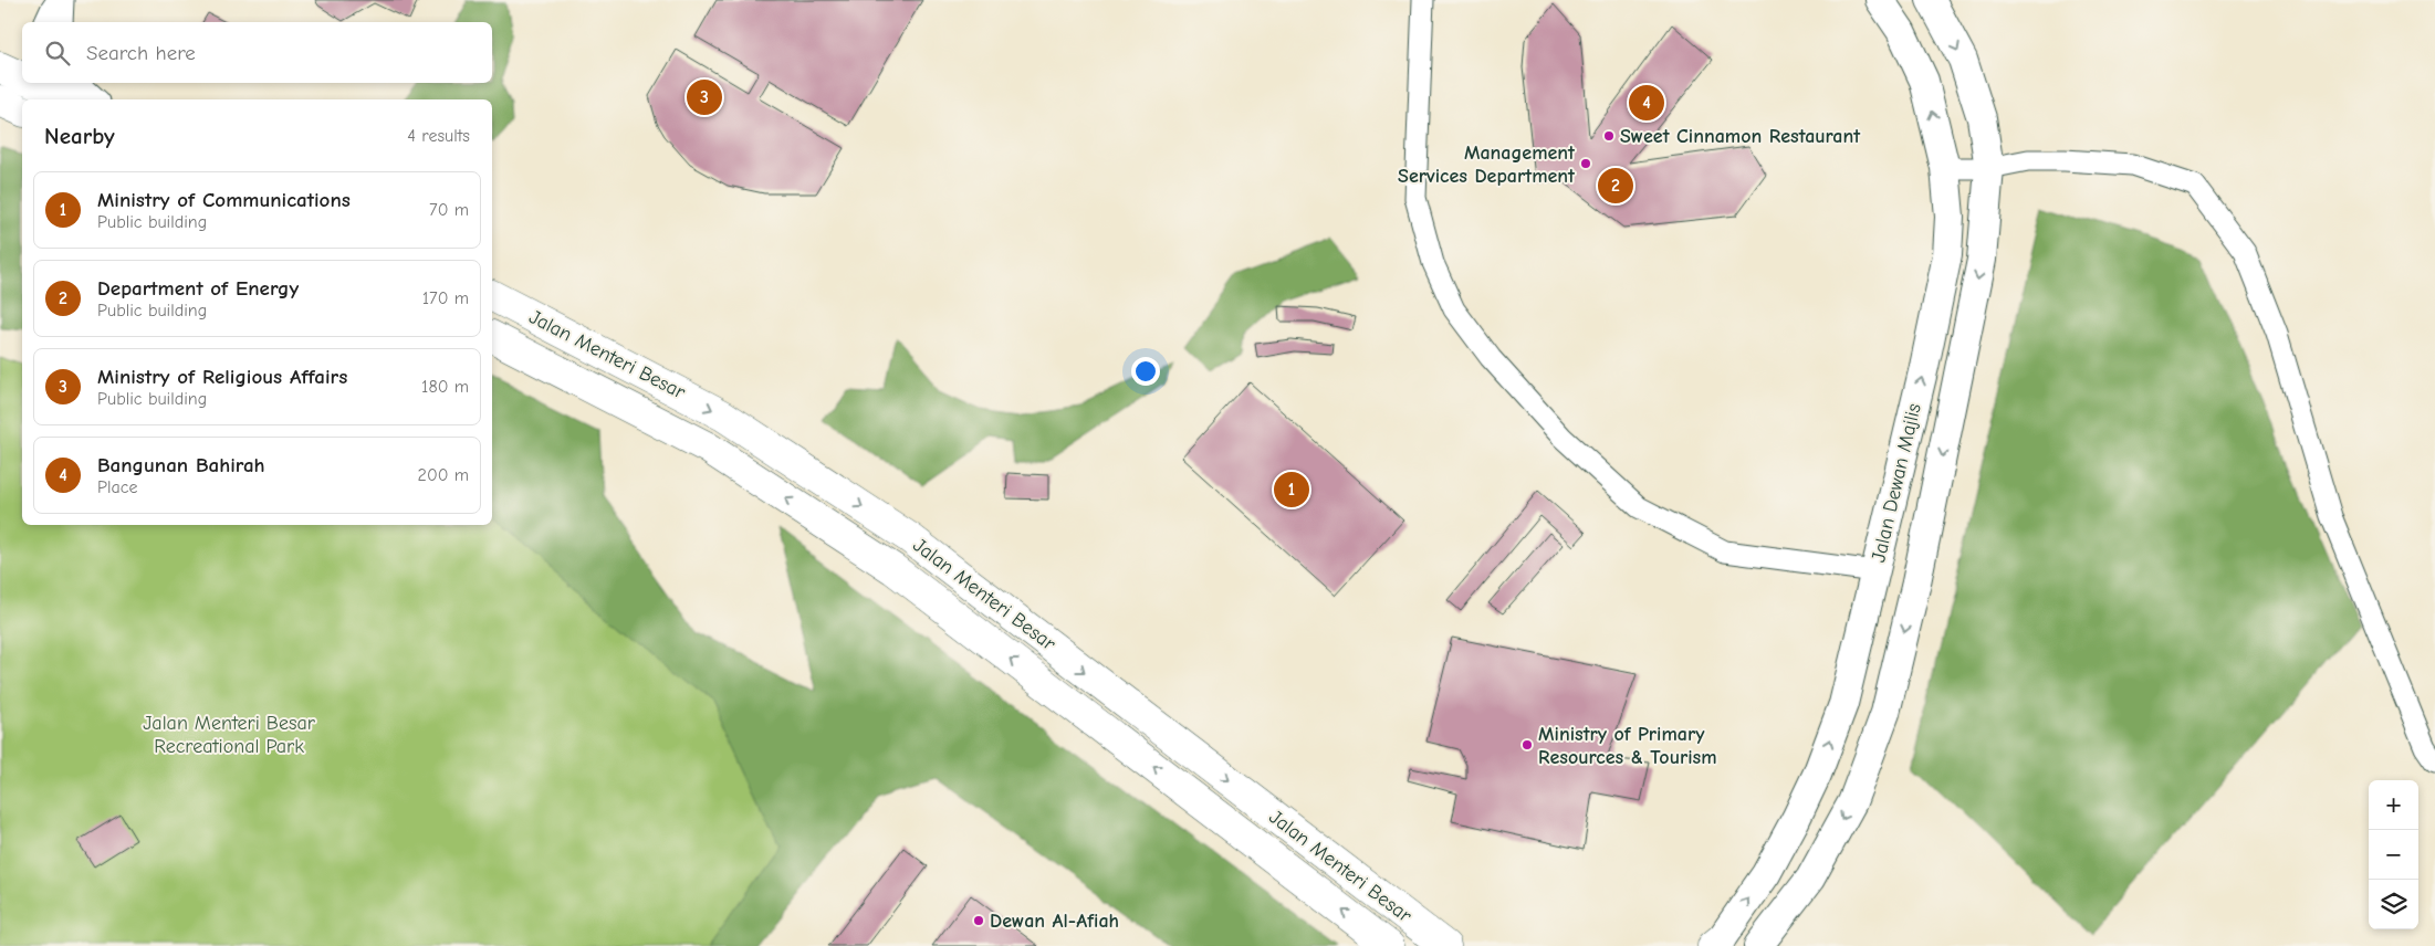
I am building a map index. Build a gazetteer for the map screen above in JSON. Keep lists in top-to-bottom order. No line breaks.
{"streets":{"main road":["Jalan Menteri Besar"],"street":["Jalan Dewan Majlis"]},"parks":["Jalan Menteri Besar Recreational Park"],"places":["Sweet Cinnamon Restaurant","Management Services Department","Ministry of Primary Resources & Tourism","Dewan Al-Afiah"],"page":{"search":"Search here","pins":["3","4","2","1"],"heading":["Nearby","4 results"],"list":[{"mark":"1","name":"Ministry of Communications","note":"Public building","value":"70 m"},{"mark":"2","name":"Department of Energy","note":"Public building","value":"170 m"},{"mark":"3","name":"Ministry of Religious Affairs","note":"Public building","value":"180 m"},{"mark":"4","name":"Bangunan Bahirah","note":"Place","value":"200 m"}],"map_buttons":["+","−"]}}
